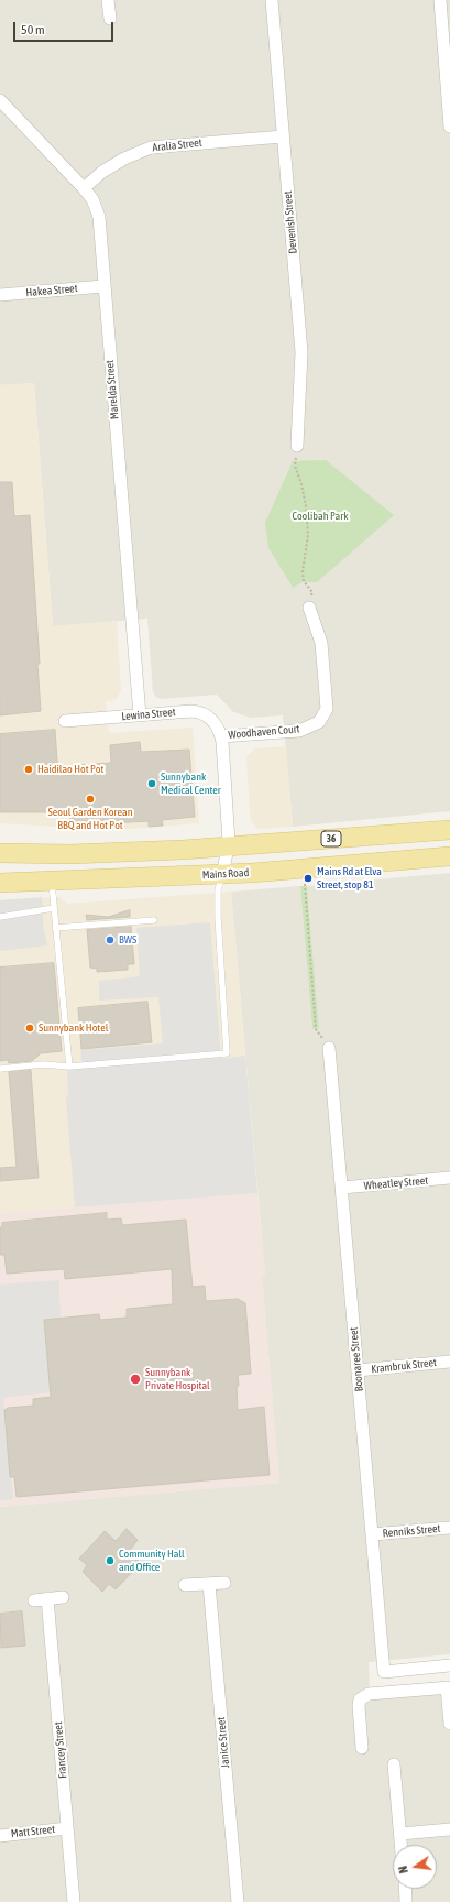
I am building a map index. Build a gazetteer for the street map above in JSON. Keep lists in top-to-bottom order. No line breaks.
{"streets":{"main road":["36","Mains Road"],"street":["Aralia Street","Devenish Street","Hakea Street","Marelda Street","Lewina Street","Woodhaven Court","Wheatley Street","Boonaree Street","Krambruk Street","Renniks Street","Janice Street","Francey Street","Matt Street"]},"crossings":[["Aralia Street","Devenish Street"],["Aralia Street","Marelda Street"],["Hakea Street","Marelda Street"],["Marelda Street","Lewina Street"],["Lewina Street","Woodhaven Court"],["Wheatley Street","Boonaree Street"],["Boonaree Street","Krambruk Street"],["Boonaree Street","Renniks Street"],["Francey Street","Matt Street"]],"parks":["Coolibah Park"],"places":["Haidilao Hot Pot","Sunnybank Medical Center","Seoul Garden Korean BBQ and Hot Pot","Mains Rd at Elva Street, stop 81","BWS","Sunnybank Hotel","Sunnybank Private Hospital","Community Hall and Office"],"scale_bar":"50 m","north":"left"}
